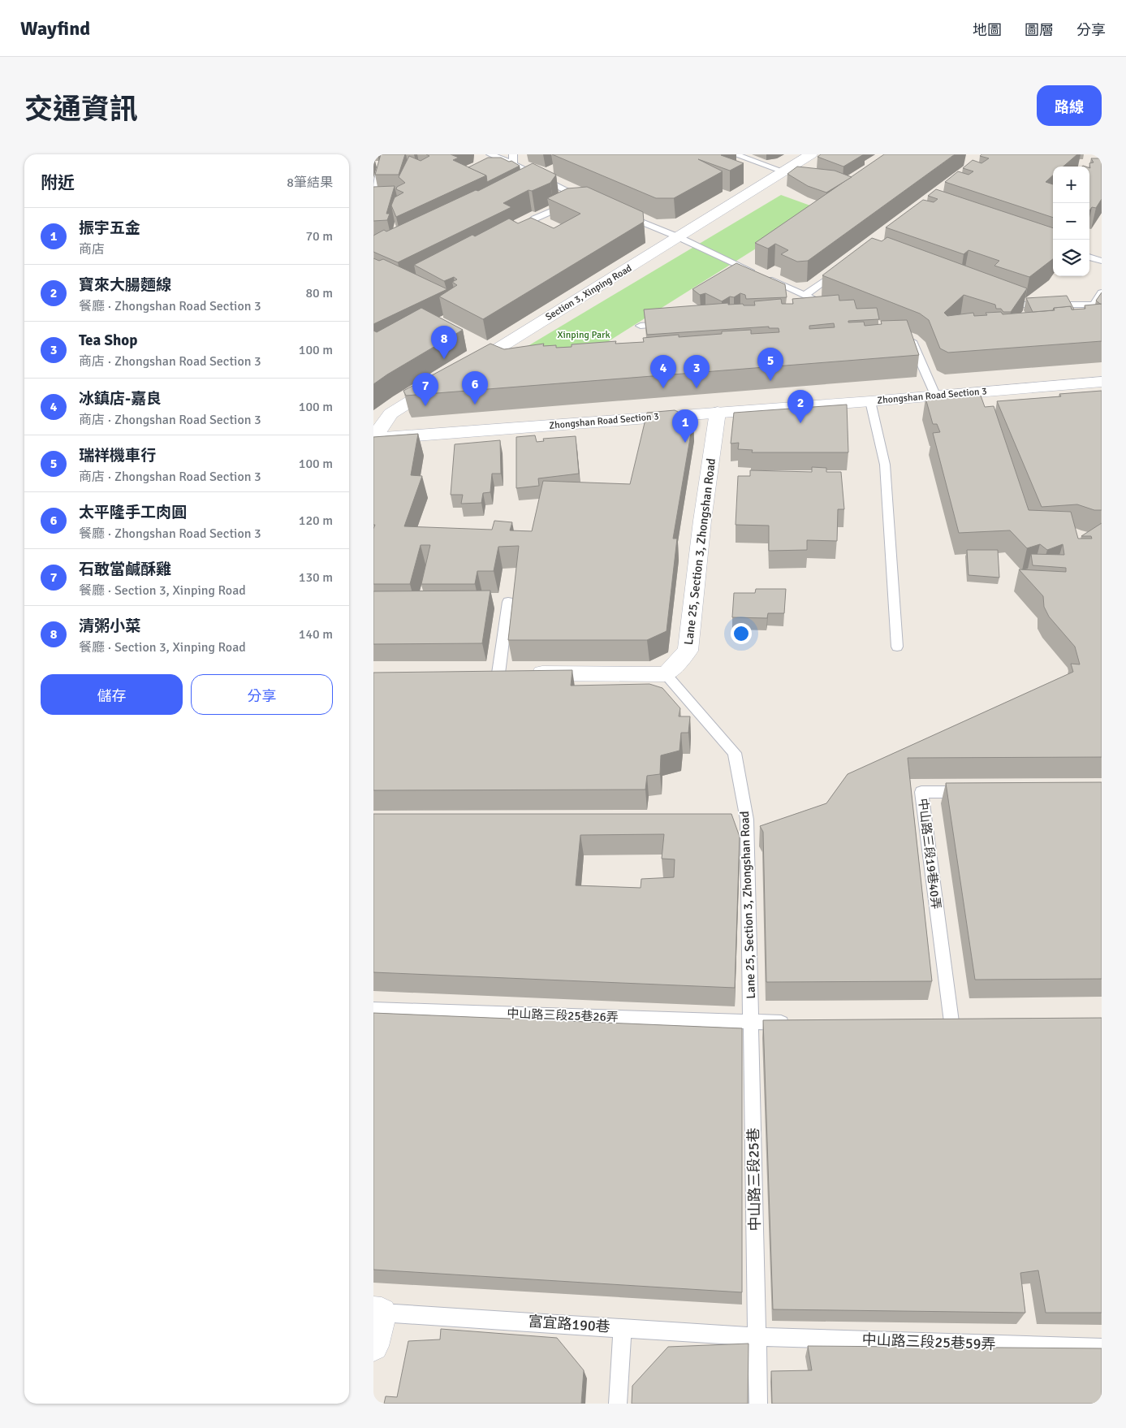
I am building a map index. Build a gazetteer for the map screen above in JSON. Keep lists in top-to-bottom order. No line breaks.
{"streets":{"street":["Section 3, Xinping Road","Zhongshan Road Section 3","Lane 25, Section 3, Zhongshan Road"],"lane":["中山路三段19巷40弄","中山路三段25巷26弄","中山路三段25巷","富宜路190巷","中山路三段25巷59弄"]},"crossings":[["Zhongshan Road Section 3","Lane 25, Section 3, Zhongshan Road"],["Lane 25, Section 3, Zhongshan Road","中山路三段25巷26弄"],["Lane 25, Section 3, Zhongshan Road","中山路三段25巷"],["中山路三段25巷26弄","中山路三段25巷"],["中山路三段25巷","富宜路190巷"],["中山路三段25巷","中山路三段25巷59弄"],["富宜路190巷","中山路三段25巷59弄"]],"parks":["Xinping Park"],"page":{"header":"Wayfind","nav":["地圖","圖層","分享"],"title":"交通資訊","buttons":["路線",["儲存","分享"]],"heading":["附近","8筆結果"],"map_buttons":["+","−"],"list":[{"mark":"1","name":"振宇五金","note":"商店","value":"70 m"},{"mark":"2","name":"寶來大腸麵線","note":"餐廳 · Zhongshan Road Section 3","value":"80 m"},{"mark":"3","name":"Tea Shop","note":"商店 · Zhongshan Road Section 3","value":"100 m"},{"mark":"4","name":"冰鎮店-嘉良","note":"商店 · Zhongshan Road Section 3","value":"100 m"},{"mark":"5","name":"瑞祥機車行","note":"商店 · Zhongshan Road Section 3","value":"100 m"},{"mark":"6","name":"太平隆手工肉圓","note":"餐廳 · Zhongshan Road Section 3","value":"120 m"},{"mark":"7","name":"石敢當鹹酥雞","note":"餐廳 · Section 3, Xinping Road","value":"130 m"},{"mark":"8","name":"清粥小菜","note":"餐廳 · Section 3, Xinping Road","value":"140 m"}],"pins":["8","5","3","4","6","7","2","1"]}}
